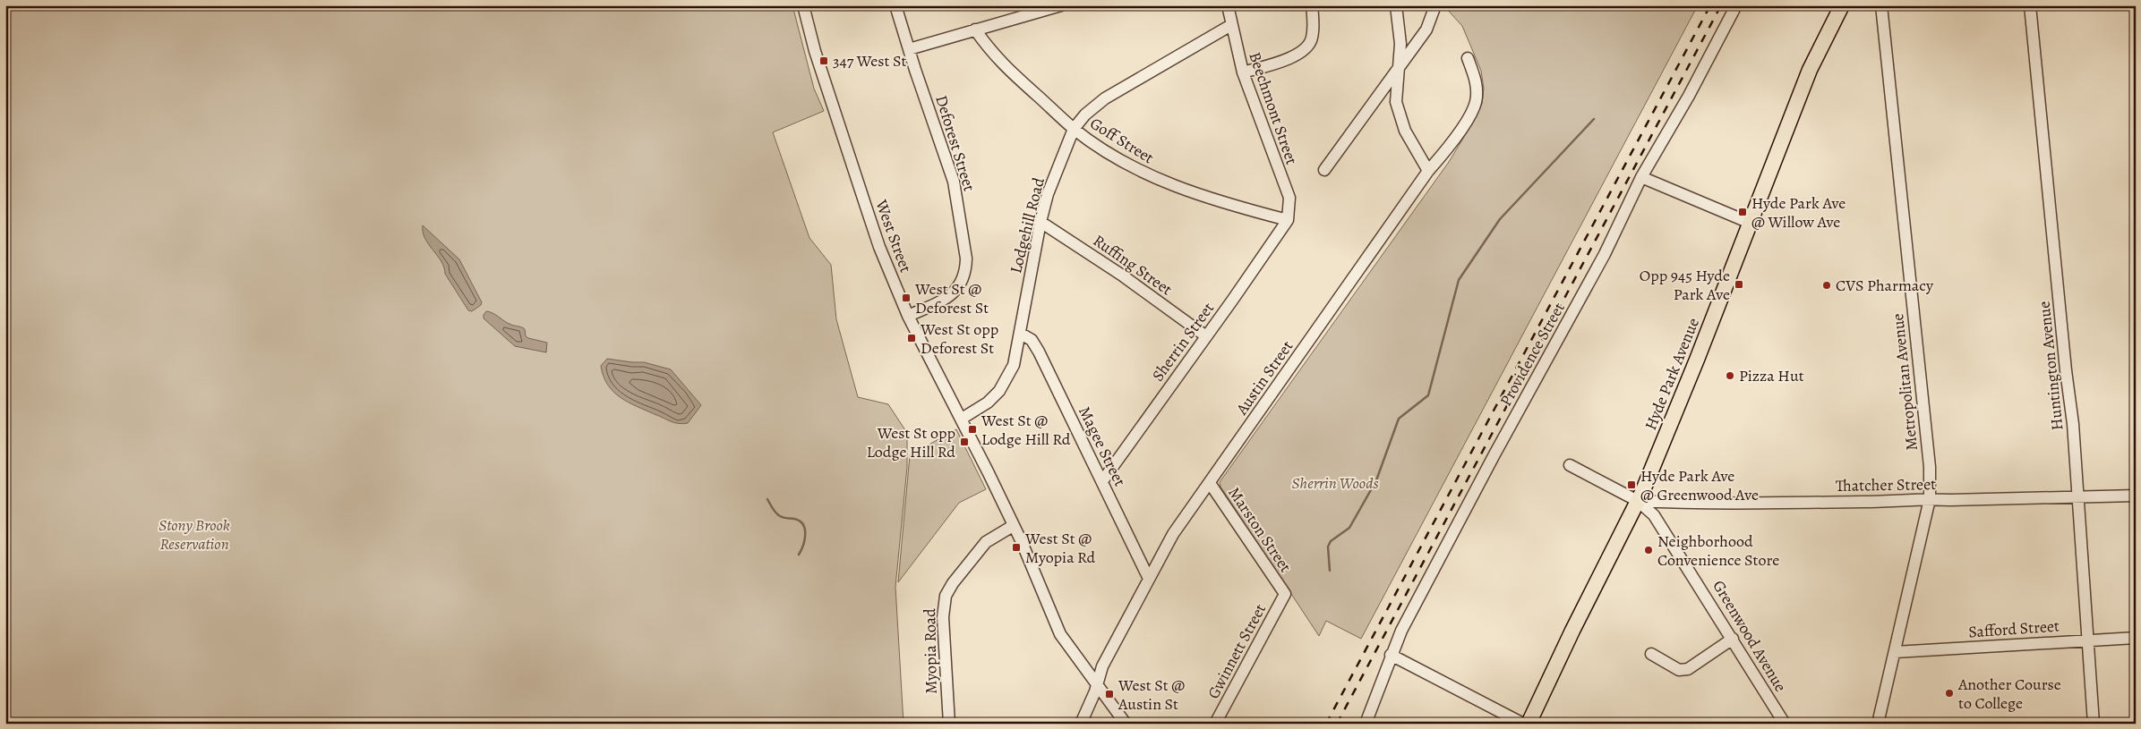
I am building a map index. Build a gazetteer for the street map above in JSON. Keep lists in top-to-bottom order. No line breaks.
{"streets":{"main road":["Hyde Park Avenue"],"street":["Beechmont Street","Goff Street","Deforest Street","Lodgehill Road","West Street","Ruffing Street","Sherrin Street","Providence Street","Huntington Avenue","Austin Street","Metropolitan Avenue","Magee Street","Thatcher Street","Marston Street","Safford Street","Greenwood Avenue","Myopia Road","Gwinnett Street"]},"crossings":[["Beechmont Street","Goff Street"],["Beechmont Street","Lodgehill Road"],["Beechmont Street","Sherrin Street"],["Goff Street","Lodgehill Road"],["Goff Street","Sherrin Street"],["Deforest Street","West Street"],["Lodgehill Road","West Street"],["Lodgehill Road","Ruffing Street"],["Lodgehill Road","Magee Street"],["West Street","Austin Street"],["West Street","Myopia Road"],["Ruffing Street","Sherrin Street"],["Sherrin Street","Magee Street"],["Huntington Avenue","Thatcher Street"],["Huntington Avenue","Safford Street"],["Hyde Park Avenue","Thatcher Street"],["Hyde Park Avenue","Greenwood Avenue"],["Austin Street","Magee Street"],["Austin Street","Marston Street"],["Metropolitan Avenue","Thatcher Street"],["Metropolitan Avenue","Safford Street"],["Thatcher Street","Greenwood Avenue"],["Marston Street","Gwinnett Street"]],"parks":["Sherrin Woods","Stony Brook Reservation"],"places":{"transit":["347 West St","Hyde Park Ave @ Willow Ave","Opp 945 Hyde Park Ave","West St @ Deforest St","West St opp Deforest St","West St @ Lodge Hill Rd","West St opp Lodge Hill Rd","Hyde Park Ave @ Greenwood Ave","West St @ Myopia Rd","West St @ Austin St"],"other":["CVS Pharmacy","Pizza Hut","Neighborhood Convenience Store","Another Course to College"]}}
